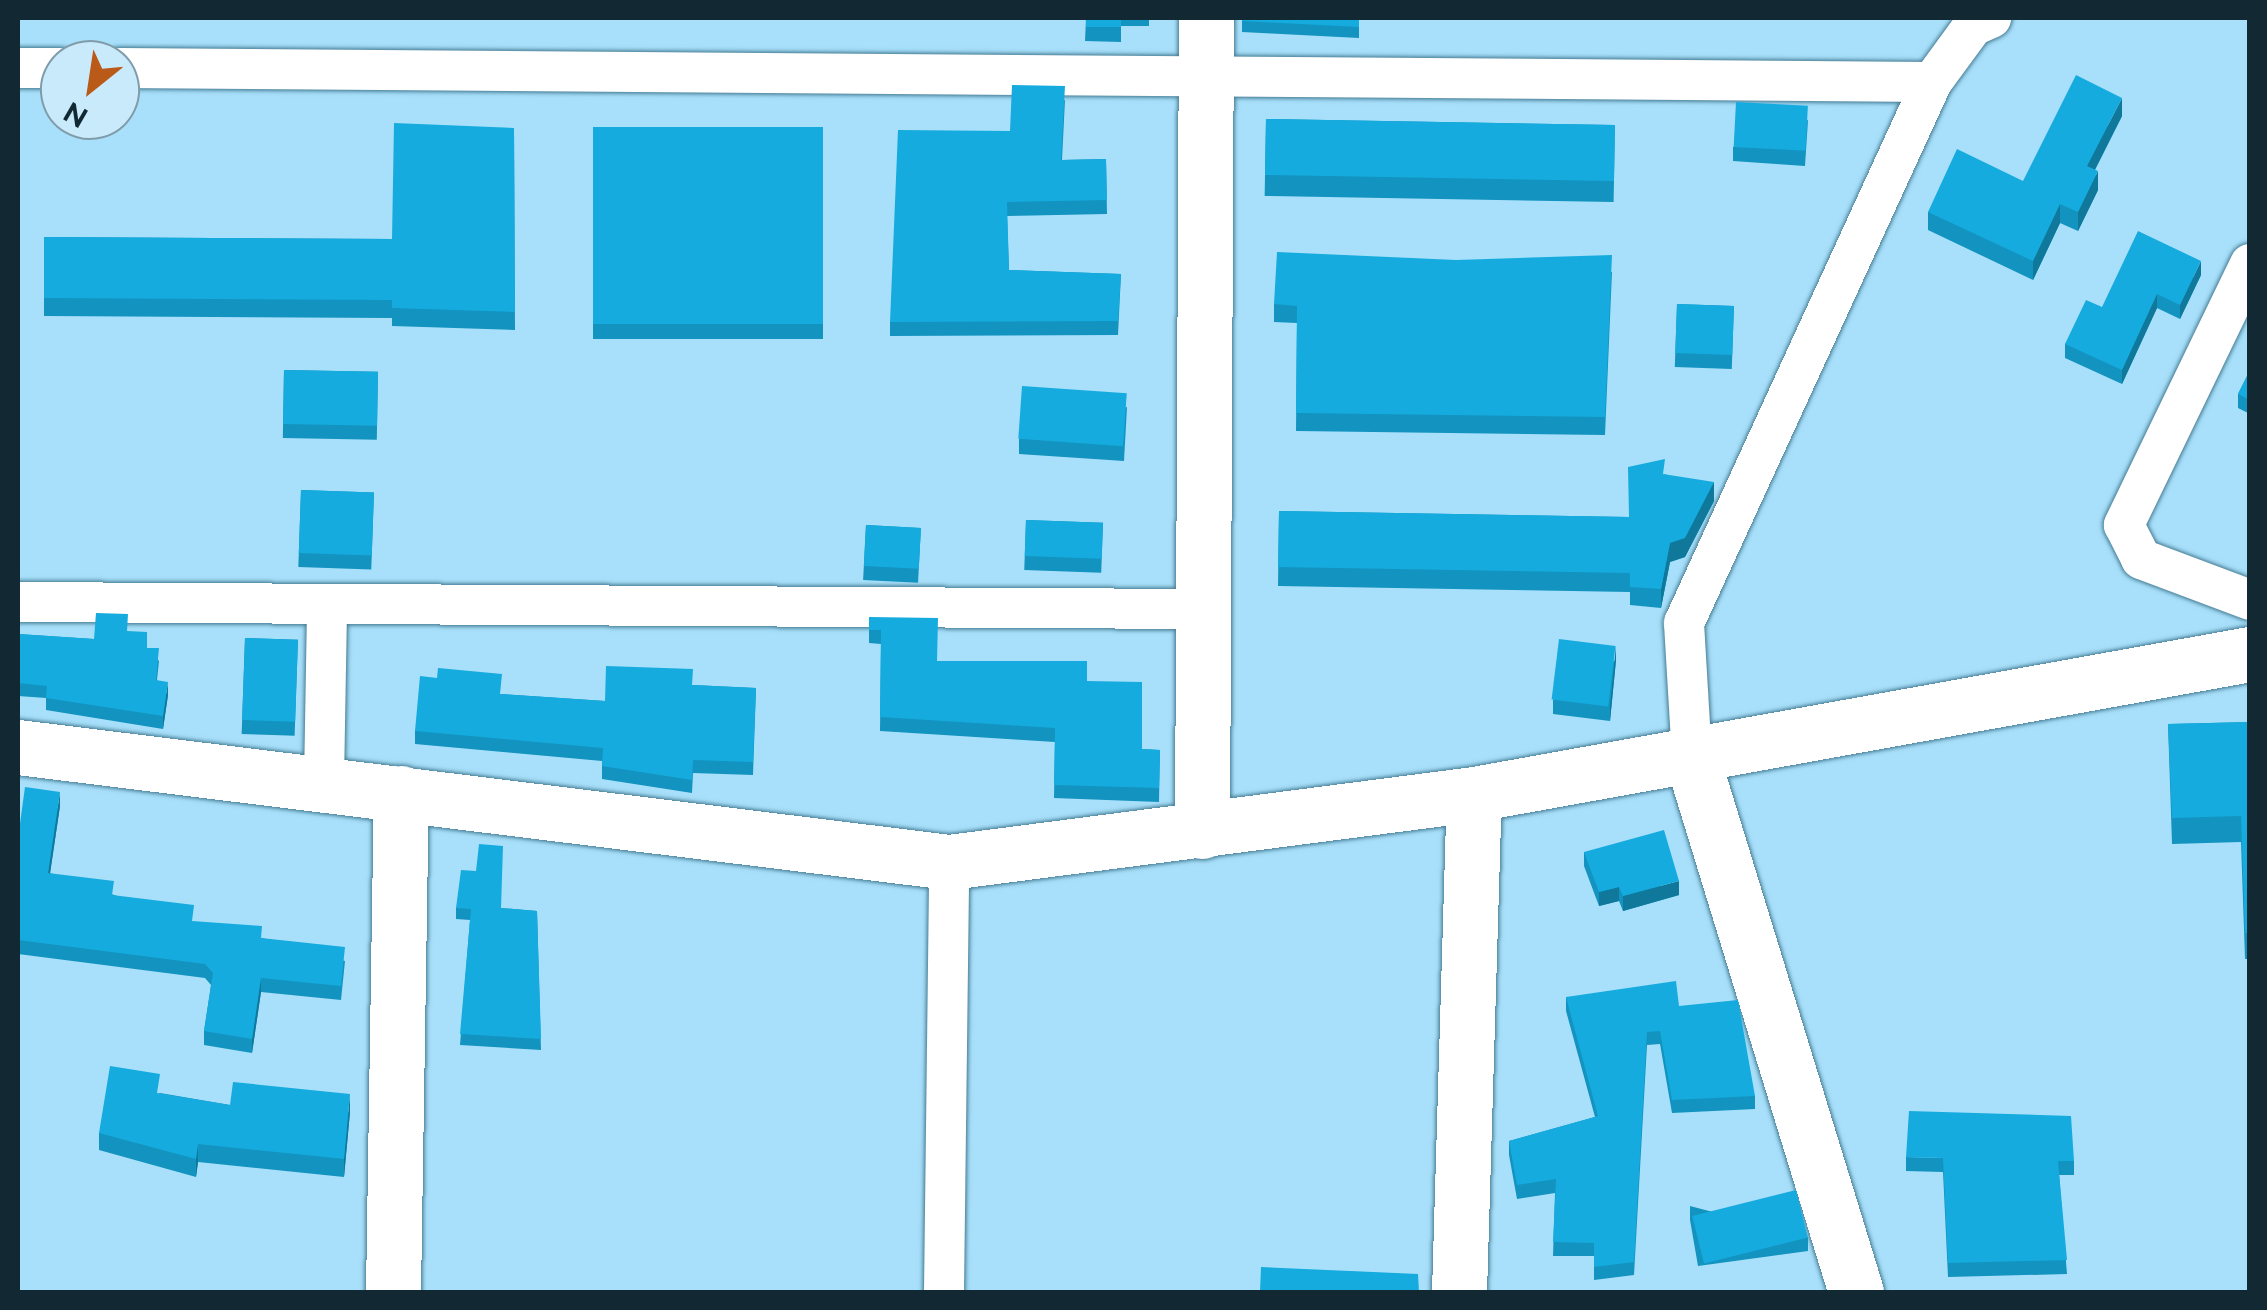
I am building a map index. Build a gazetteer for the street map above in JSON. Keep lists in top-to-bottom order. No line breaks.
{"north":"bottom left"}
